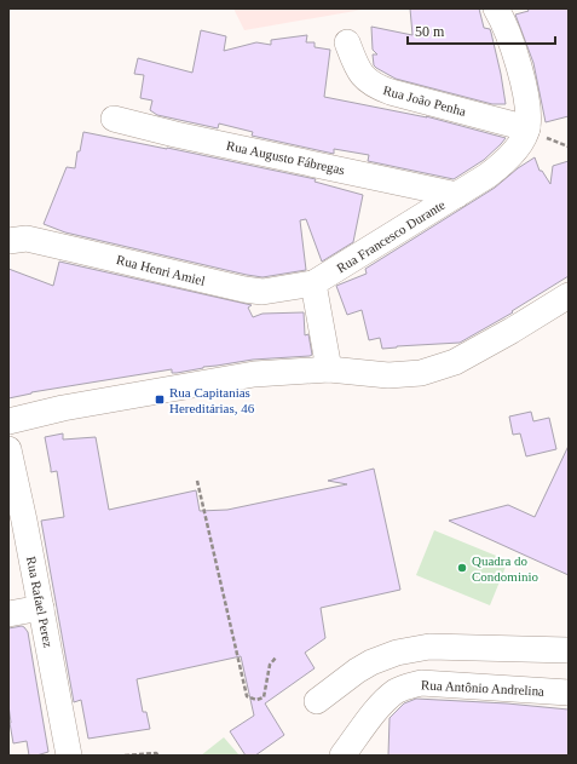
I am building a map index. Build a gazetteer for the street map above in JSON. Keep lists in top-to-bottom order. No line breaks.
{"streets":{"street":["Rua João Penha","Rua Augusto Fábregas","Rua Francesco Durante","Rua Henri Amiel","Rua Rafael Perez","Rua Antônio Andrelina"]},"crossings":[["Rua João Penha","Rua Francesco Durante"],["Rua Augusto Fábregas","Rua Francesco Durante"],["Rua Francesco Durante","Rua Henri Amiel"]],"places":{"transit":["Rua Capitanias Hereditárias, 46"],"other":["Quadra do Condominio"]},"scale_bar":"50 m"}
